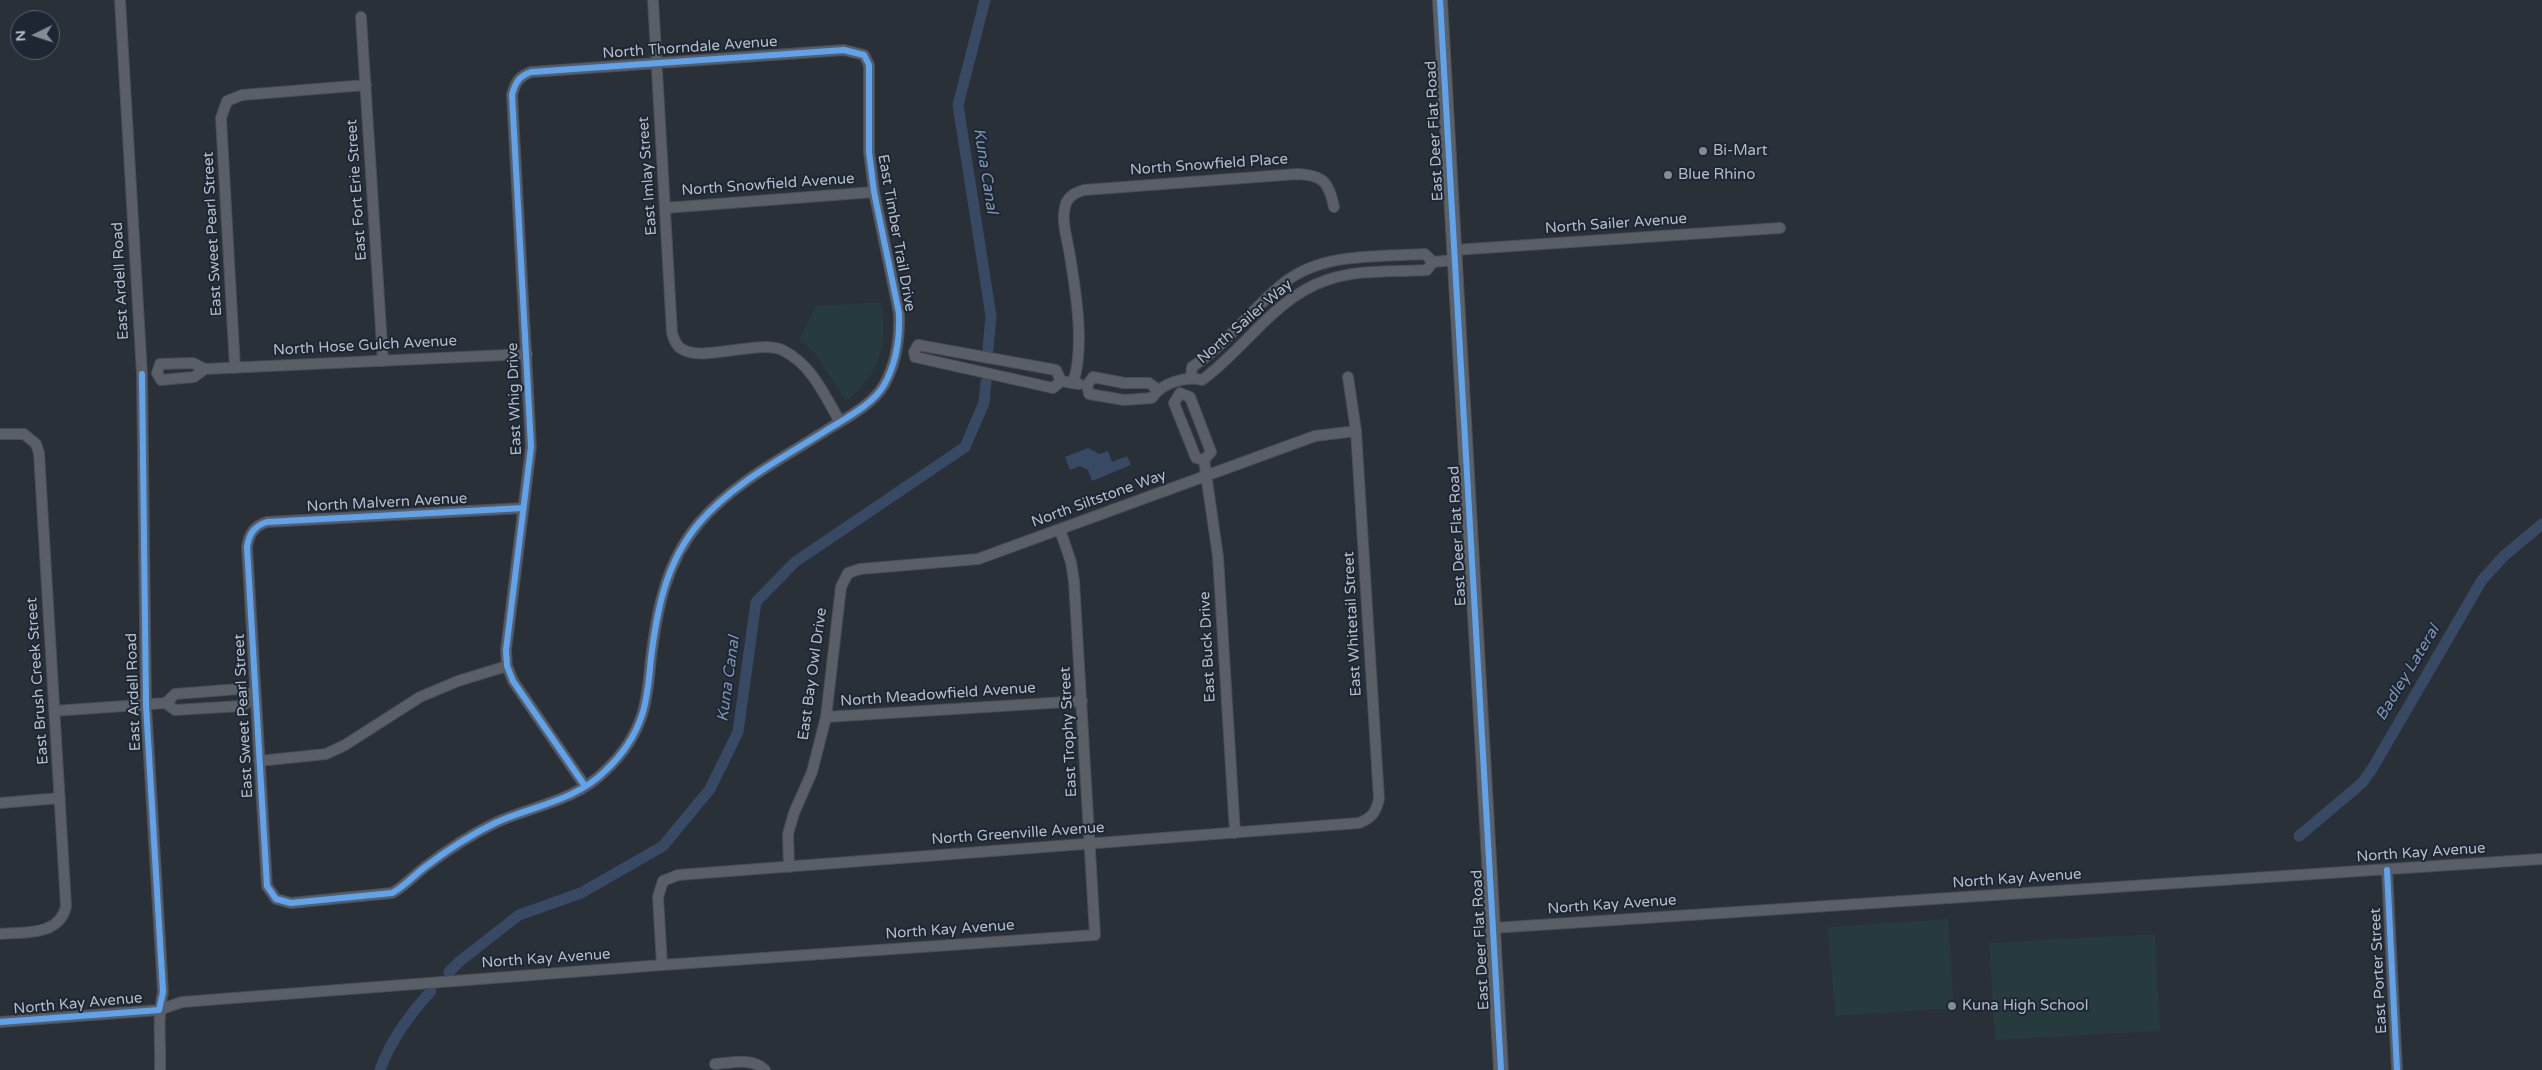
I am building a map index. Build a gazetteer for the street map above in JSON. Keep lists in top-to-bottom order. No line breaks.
{"streets":{"main road":["East Deer Flat Road"],"street":["North Thorndale Avenue","North Snowfield Place","East Imlay Street","North Snowfield Avenue","East Fort Erie Street","North Sailer Avenue","East Timber Trail Drive","East Sweet Pearl Street","East Ardell Road","North Sailer Way","North Hose Gulch Avenue","East Whig Drive","North Siltstone Way","North Malvern Avenue","East Whitetail Street","East Buck Drive","East Bay Owl Drive","East Brush Creek Street","North Meadowfield Avenue","East Trophy Street","North Greenville Avenue","North Kay Avenue","East Porter Street"]},"crossings":[["North Thorndale Avenue","East Imlay Street"],["North Thorndale Avenue","East Timber Trail Drive"],["North Thorndale Avenue","East Whig Drive"],["East Deer Flat Road","North Sailer Avenue"],["East Deer Flat Road","North Sailer Way"],["East Deer Flat Road","North Kay Avenue"],["North Snowfield Place","North Sailer Way"],["East Imlay Street","North Snowfield Avenue"],["East Imlay Street","East Timber Trail Drive"],["North Snowfield Avenue","East Timber Trail Drive"],["East Fort Erie Street","East Sweet Pearl Street"],["East Fort Erie Street","North Hose Gulch Avenue"],["North Sailer Avenue","North Sailer Way"],["East Timber Trail Drive","East Sweet Pearl Street"],["East Timber Trail Drive","North Sailer Way"],["East Timber Trail Drive","East Whig Drive"],["East Sweet Pearl Street","North Hose Gulch Avenue"],["East Sweet Pearl Street","North Malvern Avenue"],["East Ardell Road","North Hose Gulch Avenue"],["East Ardell Road","North Kay Avenue"],["North Sailer Way","East Buck Drive"],["North Hose Gulch Avenue","East Whig Drive"],["East Whig Drive","North Malvern Avenue"],["North Siltstone Way","East Whitetail Street"],["North Siltstone Way","East Buck Drive"],["North Siltstone Way","East Bay Owl Drive"],["North Siltstone Way","East Trophy Street"],["East Whitetail Street","North Greenville Avenue"],["East Buck Drive","North Greenville Avenue"],["East Bay Owl Drive","North Meadowfield Avenue"],["East Bay Owl Drive","North Greenville Avenue"],["North Meadowfield Avenue","East Trophy Street"],["East Trophy Street","North Greenville Avenue"],["East Trophy Street","North Kay Avenue"],["North Greenville Avenue","North Kay Avenue"],["North Kay Avenue","East Porter Street"]],"water":["Kuna Canal","Badley Lateral"],"places":["Bi-Mart","Blue Rhino","Kuna High School"],"north":"left"}
